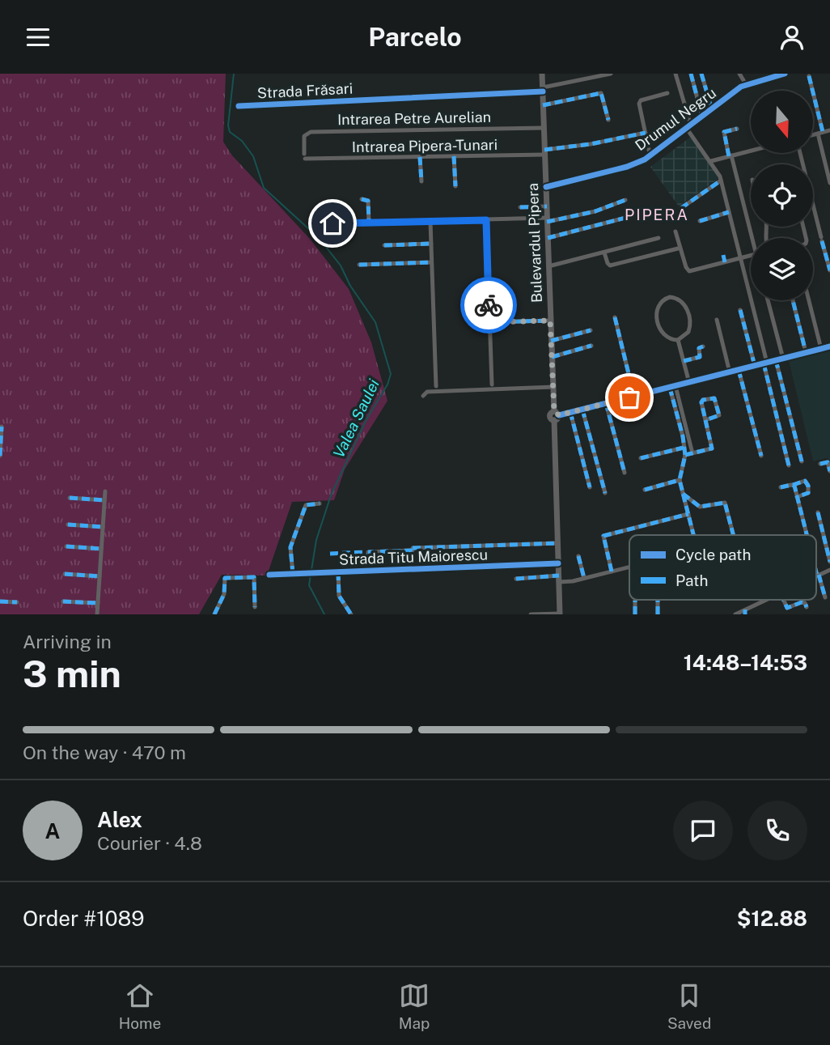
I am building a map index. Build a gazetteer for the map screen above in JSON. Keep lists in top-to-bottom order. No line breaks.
{"streets":{"main road":["Bulevardul Pipera"],"street":["Strada Frăsari","Intrarea Petre Aurelian","Drumul Negru","Intrarea Pipera-Tunari","Strada Titu Maiorescu"]},"crossings":[["Strada Frăsari","Bulevardul Pipera"],["Intrarea Petre Aurelian","Intrarea Pipera-Tunari"],["Intrarea Petre Aurelian","Bulevardul Pipera"],["Drumul Negru","Bulevardul Pipera"],["Intrarea Pipera-Tunari","Bulevardul Pipera"],["Bulevardul Pipera","Strada Titu Maiorescu"]],"districts":["PIPERA"],"water":["Valea Saulei"],"legend":["Cycle path","Path"],"north":"bottom","page":{"header":"Parcelo","heading":["3 min","Arriving in","14:48–14:53"],"panel":["Alex","Courier · 4.8","Order #1089","$12.88"],"bar":"On the way · 470 m","round":"A","tabs":["Home","Map","Saved"]}}
